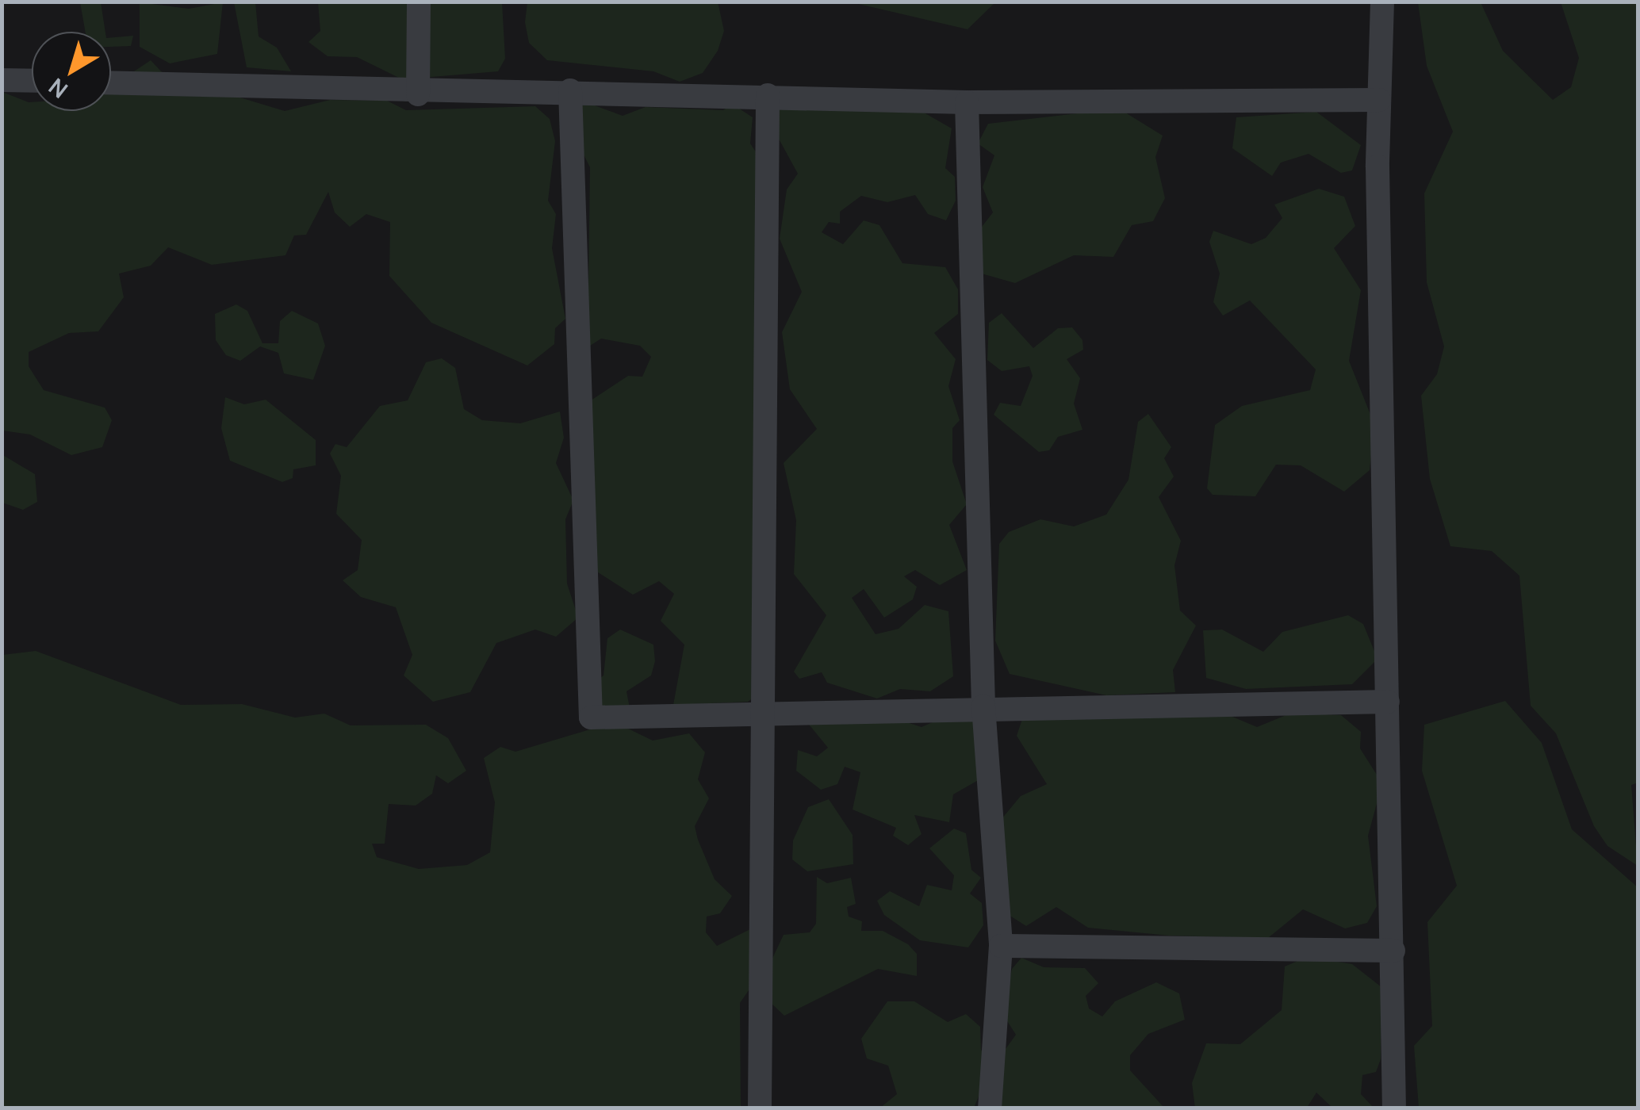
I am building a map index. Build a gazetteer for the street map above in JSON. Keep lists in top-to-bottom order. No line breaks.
{"north":"bottom left"}
